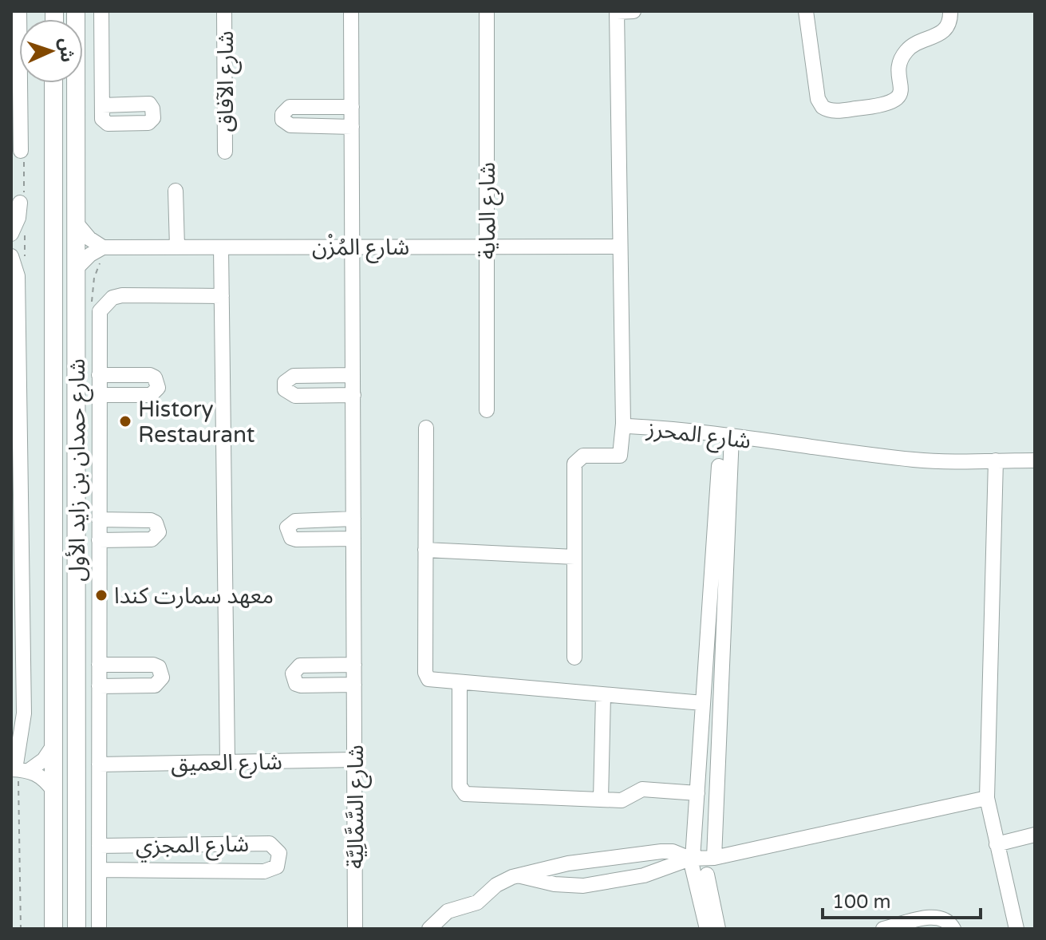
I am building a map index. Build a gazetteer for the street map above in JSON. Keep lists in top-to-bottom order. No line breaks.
{"streets":{"main road":["شارع حمدان بن زايد الأول"],"street":["شارع الآفاق","شارع الماية","شارع المُزْن","شارع المحرز","شارع العميق","شارع السَّمَّالِيَّة","شارع المجزي"]},"crossings":[["شارع الماية","شارع المُزْن"],["شارع المُزْن","شارع المحرز"],["شارع المُزْن","شارع السَّمَّالِيَّة"],["شارع العميق","شارع السَّمَّالِيَّة"]],"places":["History Restaurant","معهد سمارت كندا"],"scale_bar":"100 m","north":"right"}
